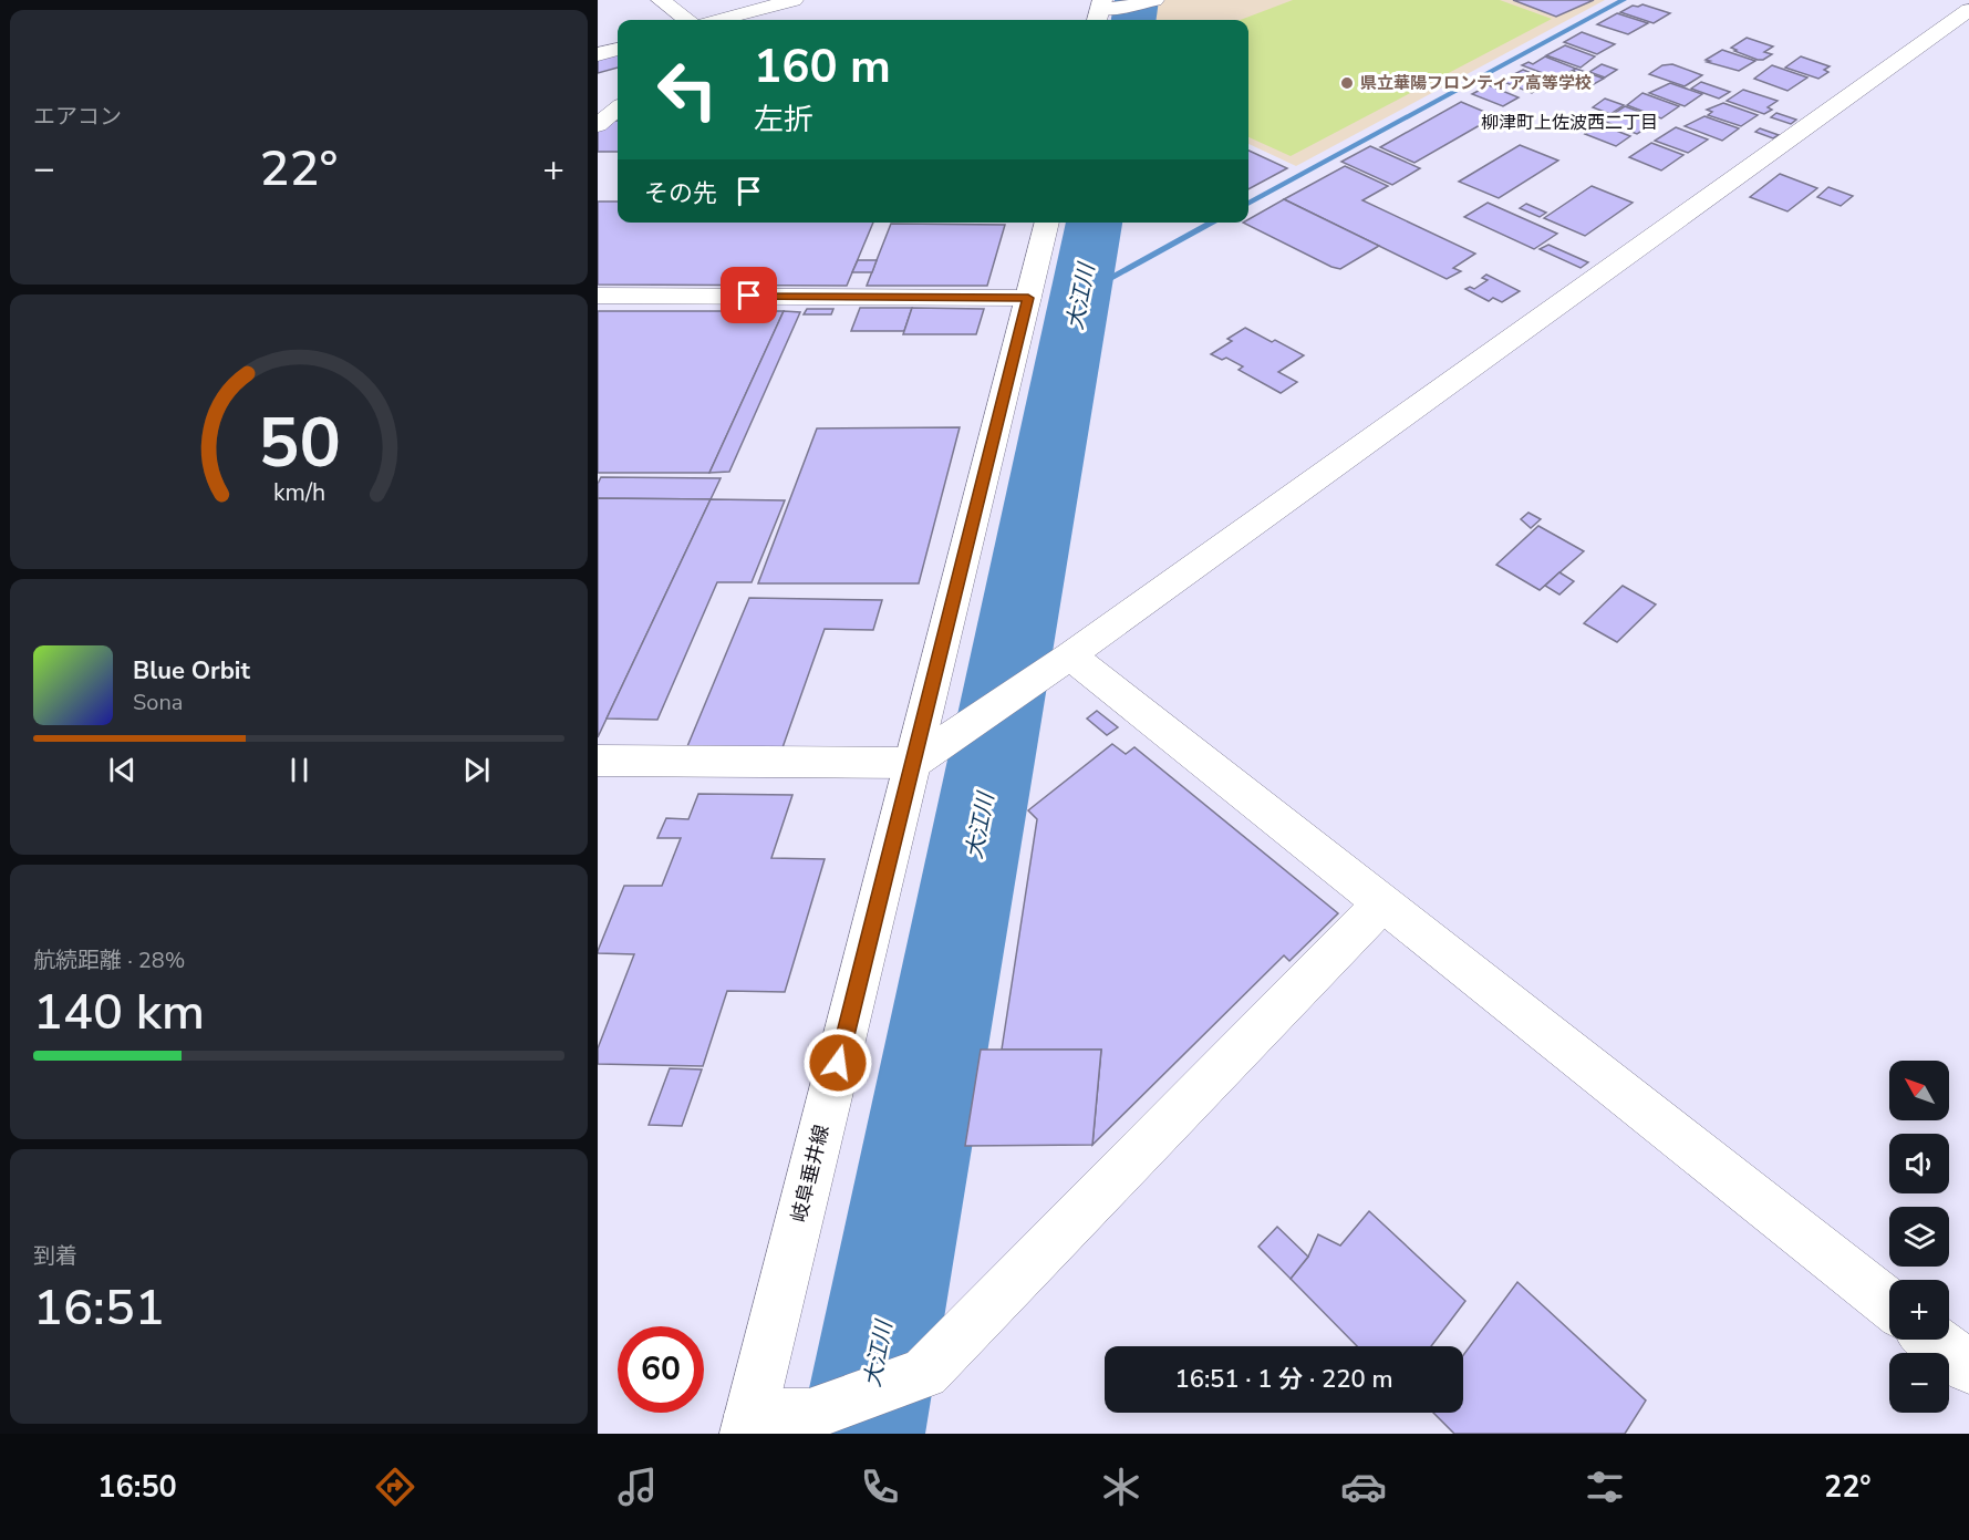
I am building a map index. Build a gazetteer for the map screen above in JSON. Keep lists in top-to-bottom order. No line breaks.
{"streets":{"street":["岐阜垂井線"]},"districts":["柳津町上佐波西二丁目"],"water":["大江川"],"places":["県立華陽フロンティア高等学校"],"north":"top left","page":{"tile":["エアコン",["航続距離 · 28%","140 km"],["到着","16:51"]],"turn":["160 m","左折"],"heat":["−","22°","+"],"then":"その先","song":["Blue Orbit","Sona"],"map_buttons":["+","−"],"limit":"60","trip":"16:51 · 1 分 · 220 m","tabs":["16:50","22°"],"gauge":["50","km/h"]}}
